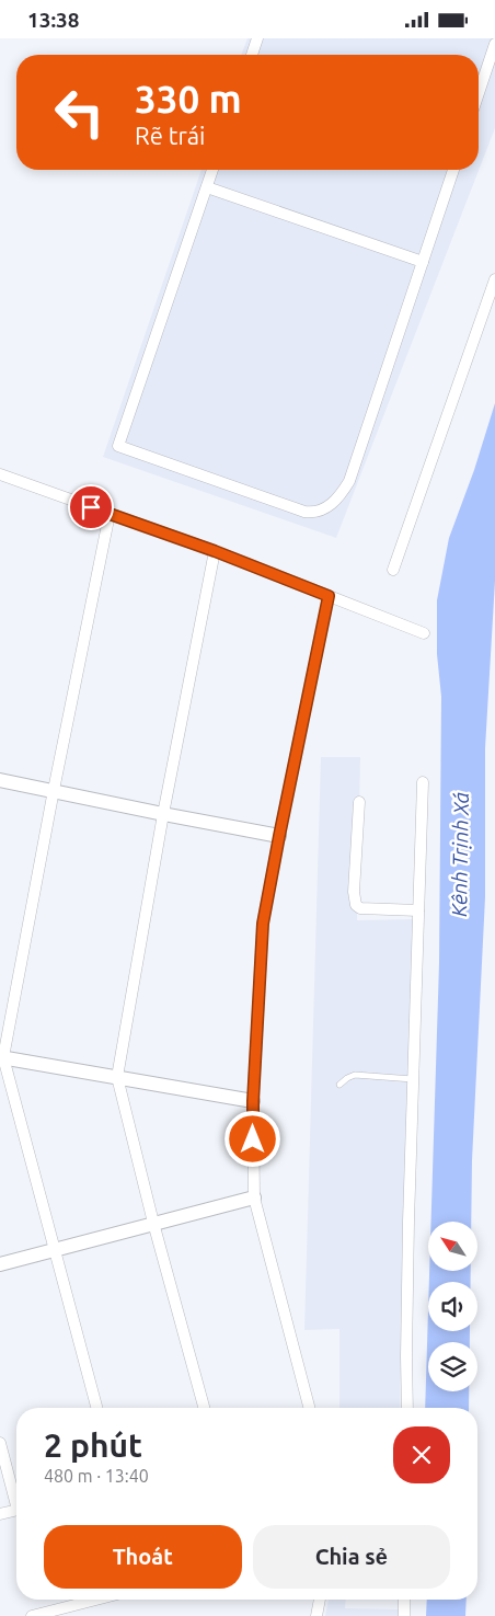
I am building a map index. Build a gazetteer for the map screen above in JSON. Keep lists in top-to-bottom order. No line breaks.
{"water":["Kênh Trịnh Xá"],"north":"top left","page":{"status":"13:38","turn":["330 m","Rẽ trái"],"heading":["2 phút","480 m · 13:40"],"buttons":["Thoát","Chia sẻ"]}}
